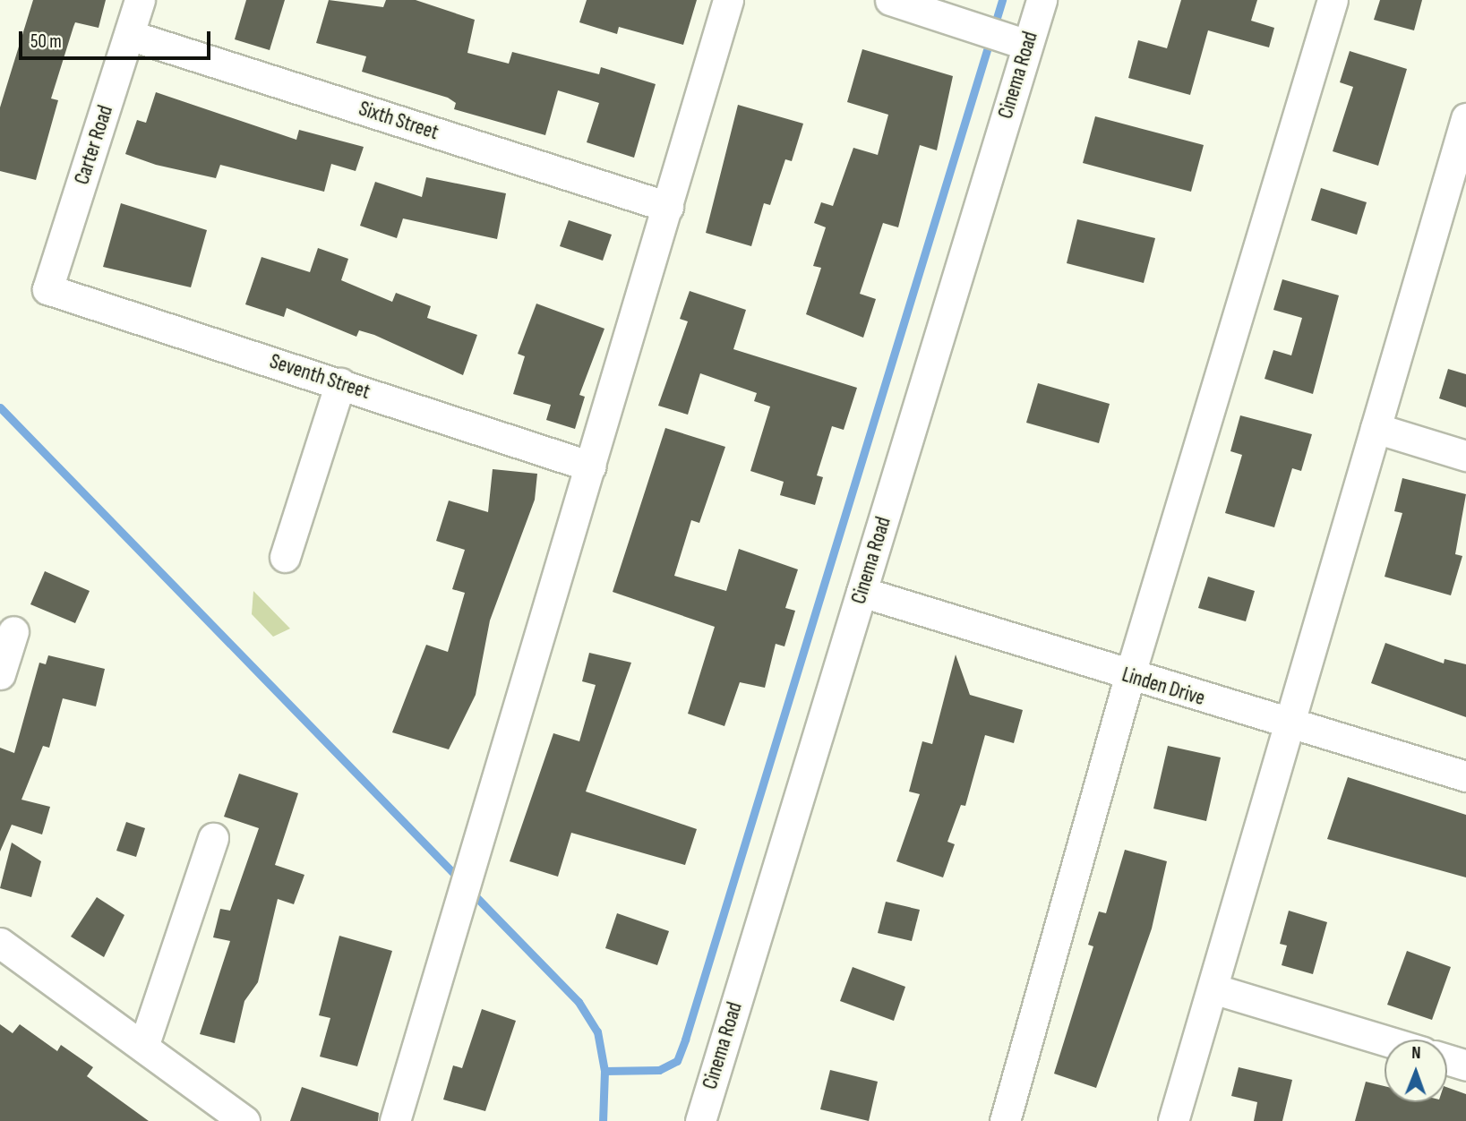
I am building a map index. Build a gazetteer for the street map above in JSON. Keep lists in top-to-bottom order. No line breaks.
{"streets":{"street":["Cinema Road","Sixth Street","Carter Road","Seventh Street","Linden Drive"]},"crossings":[["Cinema Road","Linden Drive"],["Sixth Street","Carter Road"],["Carter Road","Seventh Street"]],"scale_bar":"50 m","north":"top"}
